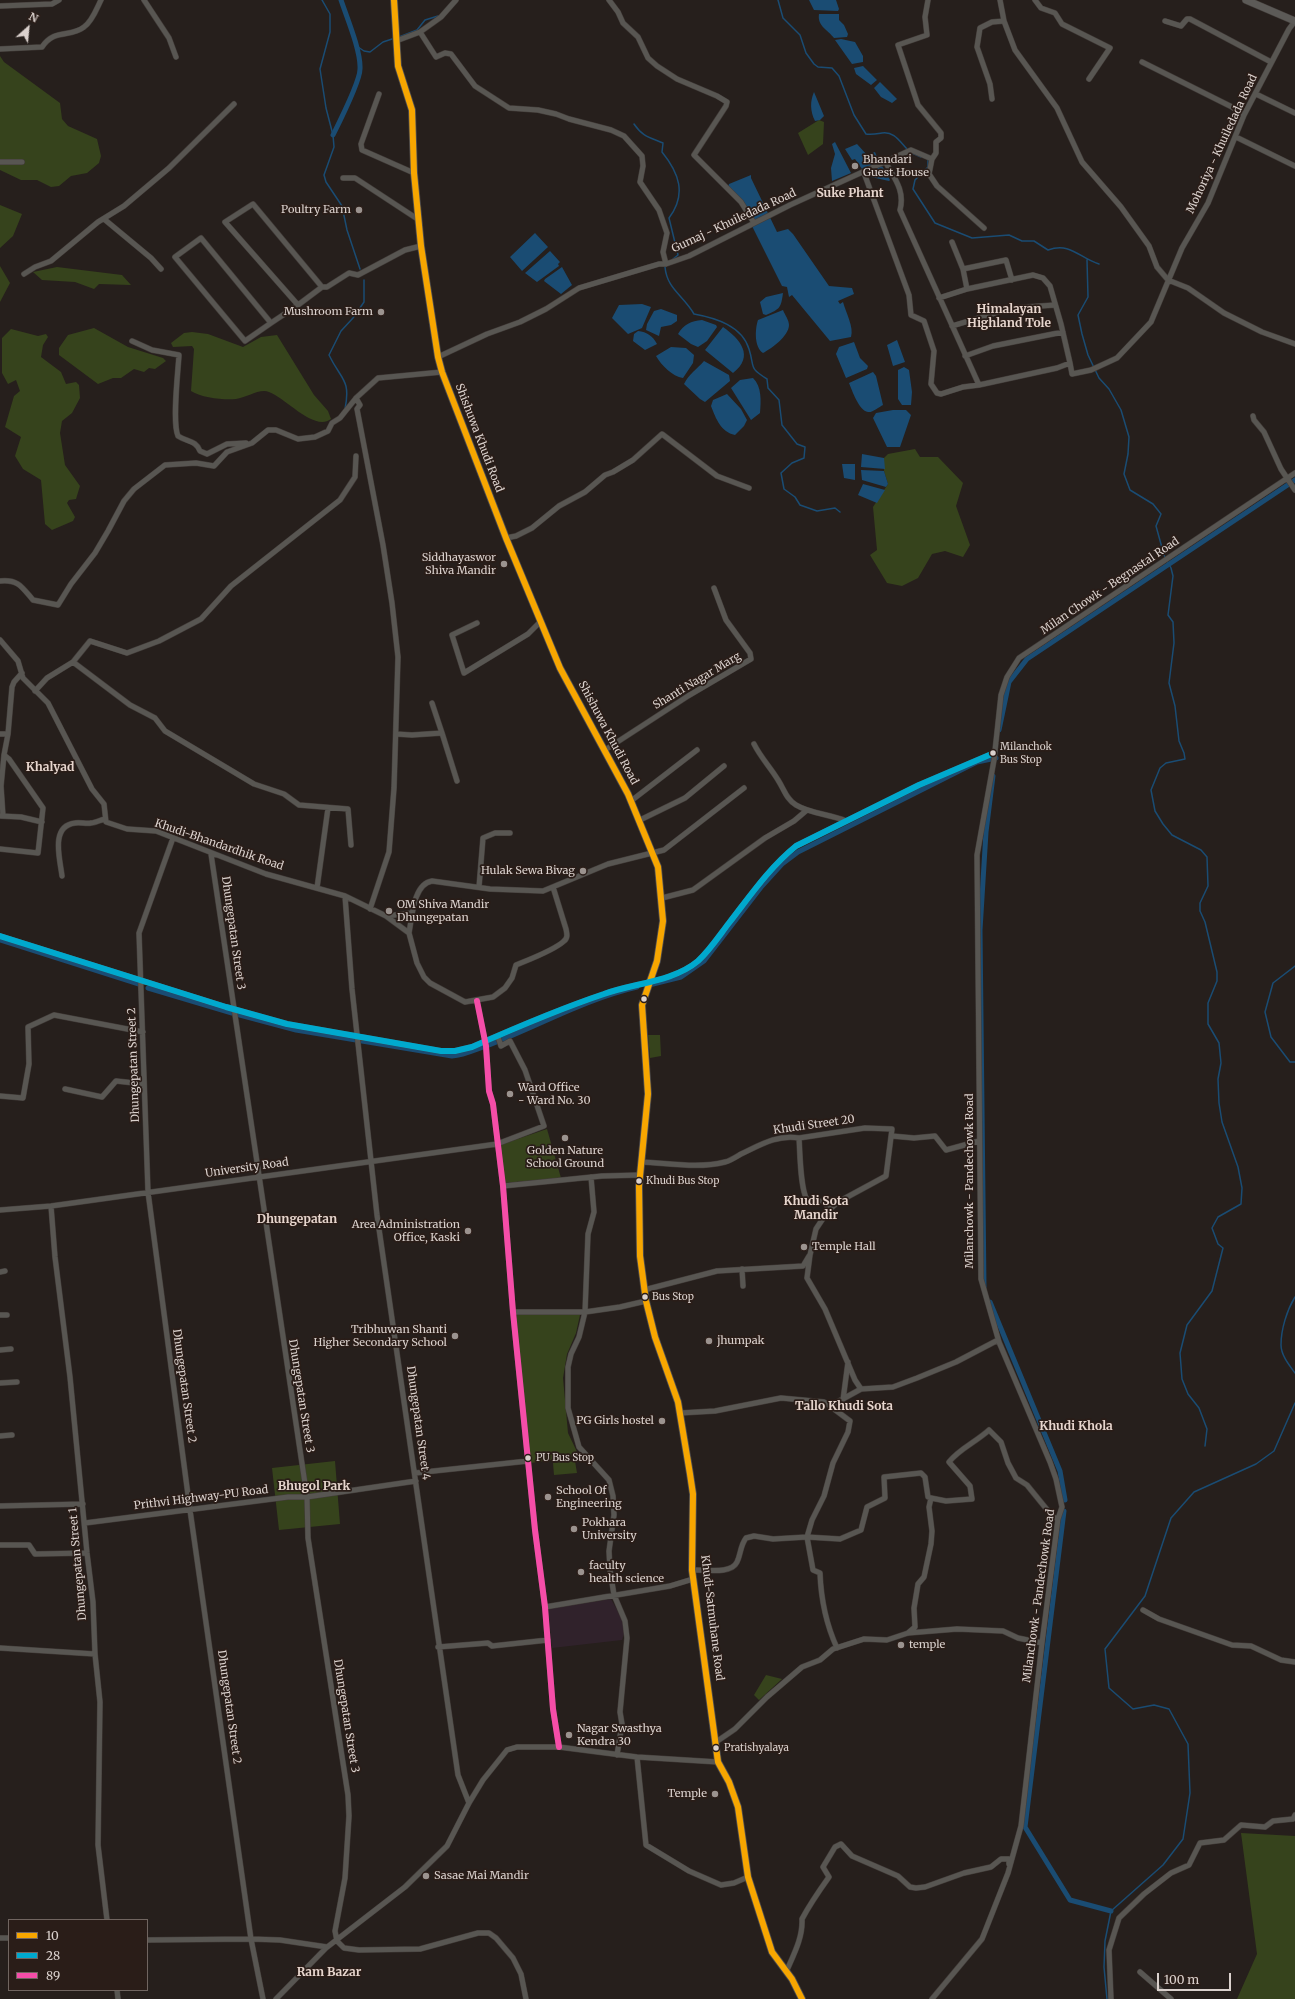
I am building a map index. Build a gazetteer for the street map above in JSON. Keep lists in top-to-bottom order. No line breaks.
{"streets":{"main road":["Shishuwa Khudi Road","Khudi-Satmuhane Road"],"street":["Mohoriya - Khuiledada Road","Gumaj - Khuiledada Road","Milan Chowk - Begnastal Road","Shanti Nagar Marg","Khudi-Bhandardhik Road","Dhungepatan Street 3","Dhungepatan Street 2","Khudi Street 20","University Road","Milanchowk - Pandechowk Road","Dhungepatan Street 4","Prithvi Highway-PU Road","Dhungepatan Street 1"]},"crossings":[["Gumaj - Khuiledada Road","Shishuwa Khudi Road"],["Shishuwa Khudi Road","Shanti Nagar Marg"],["Shishuwa Khudi Road","Khudi-Satmuhane Road"],["Milan Chowk - Begnastal Road","Milanchowk - Pandechowk Road"],["Khudi-Bhandardhik Road","Dhungepatan Street 3"],["Khudi-Bhandardhik Road","Dhungepatan Street 2"],["Khudi-Bhandardhik Road","Dhungepatan Street 4"],["Dhungepatan Street 3","University Road"],["Dhungepatan Street 3","Prithvi Highway-PU Road"],["Dhungepatan Street 2","University Road"],["Dhungepatan Street 2","Prithvi Highway-PU Road"],["Khudi Street 20","Khudi-Satmuhane Road"],["University Road","Dhungepatan Street 4"],["University Road","Dhungepatan Street 1"],["Dhungepatan Street 4","Prithvi Highway-PU Road"],["Prithvi Highway-PU Road","Dhungepatan Street 1"]],"districts":["Suke Phant","Himalayan Highland Tole","Khalyad","Khudi Sota Mandir","Dhungepatan","Tallo Khudi Sota","Khudi Khola","Bhugol Park","Ram Bazar"],"places":["Bhandari Guest House","Poultry Farm","Mushroom Farm","Siddhayaswor Shiva Mandir","Milanchok Bus Stop","Hulak Sewa Bivag","OM Shiva Mandir Dhungepatan","Ward Office - Ward No. 30","Golden Nature School Ground","Khudi Bus Stop","Area Administration Office, Kaski","Temple Hall","Bus Stop","Tribhuwan Shanti Higher Secondary School","jhumpak","PG Girls hostel","PU Bus Stop","School Of Engineering","Pokhara University","faculty health science","temple","Nagar Swasthya Kendra 30","Pratishyalaya","Temple","Sasae Mai Mandir"],"lines":["transit line 10","transit line 28","transit line 89"],"legend":["10","28","89"],"scale_bar":"100 m","north":"top right"}
